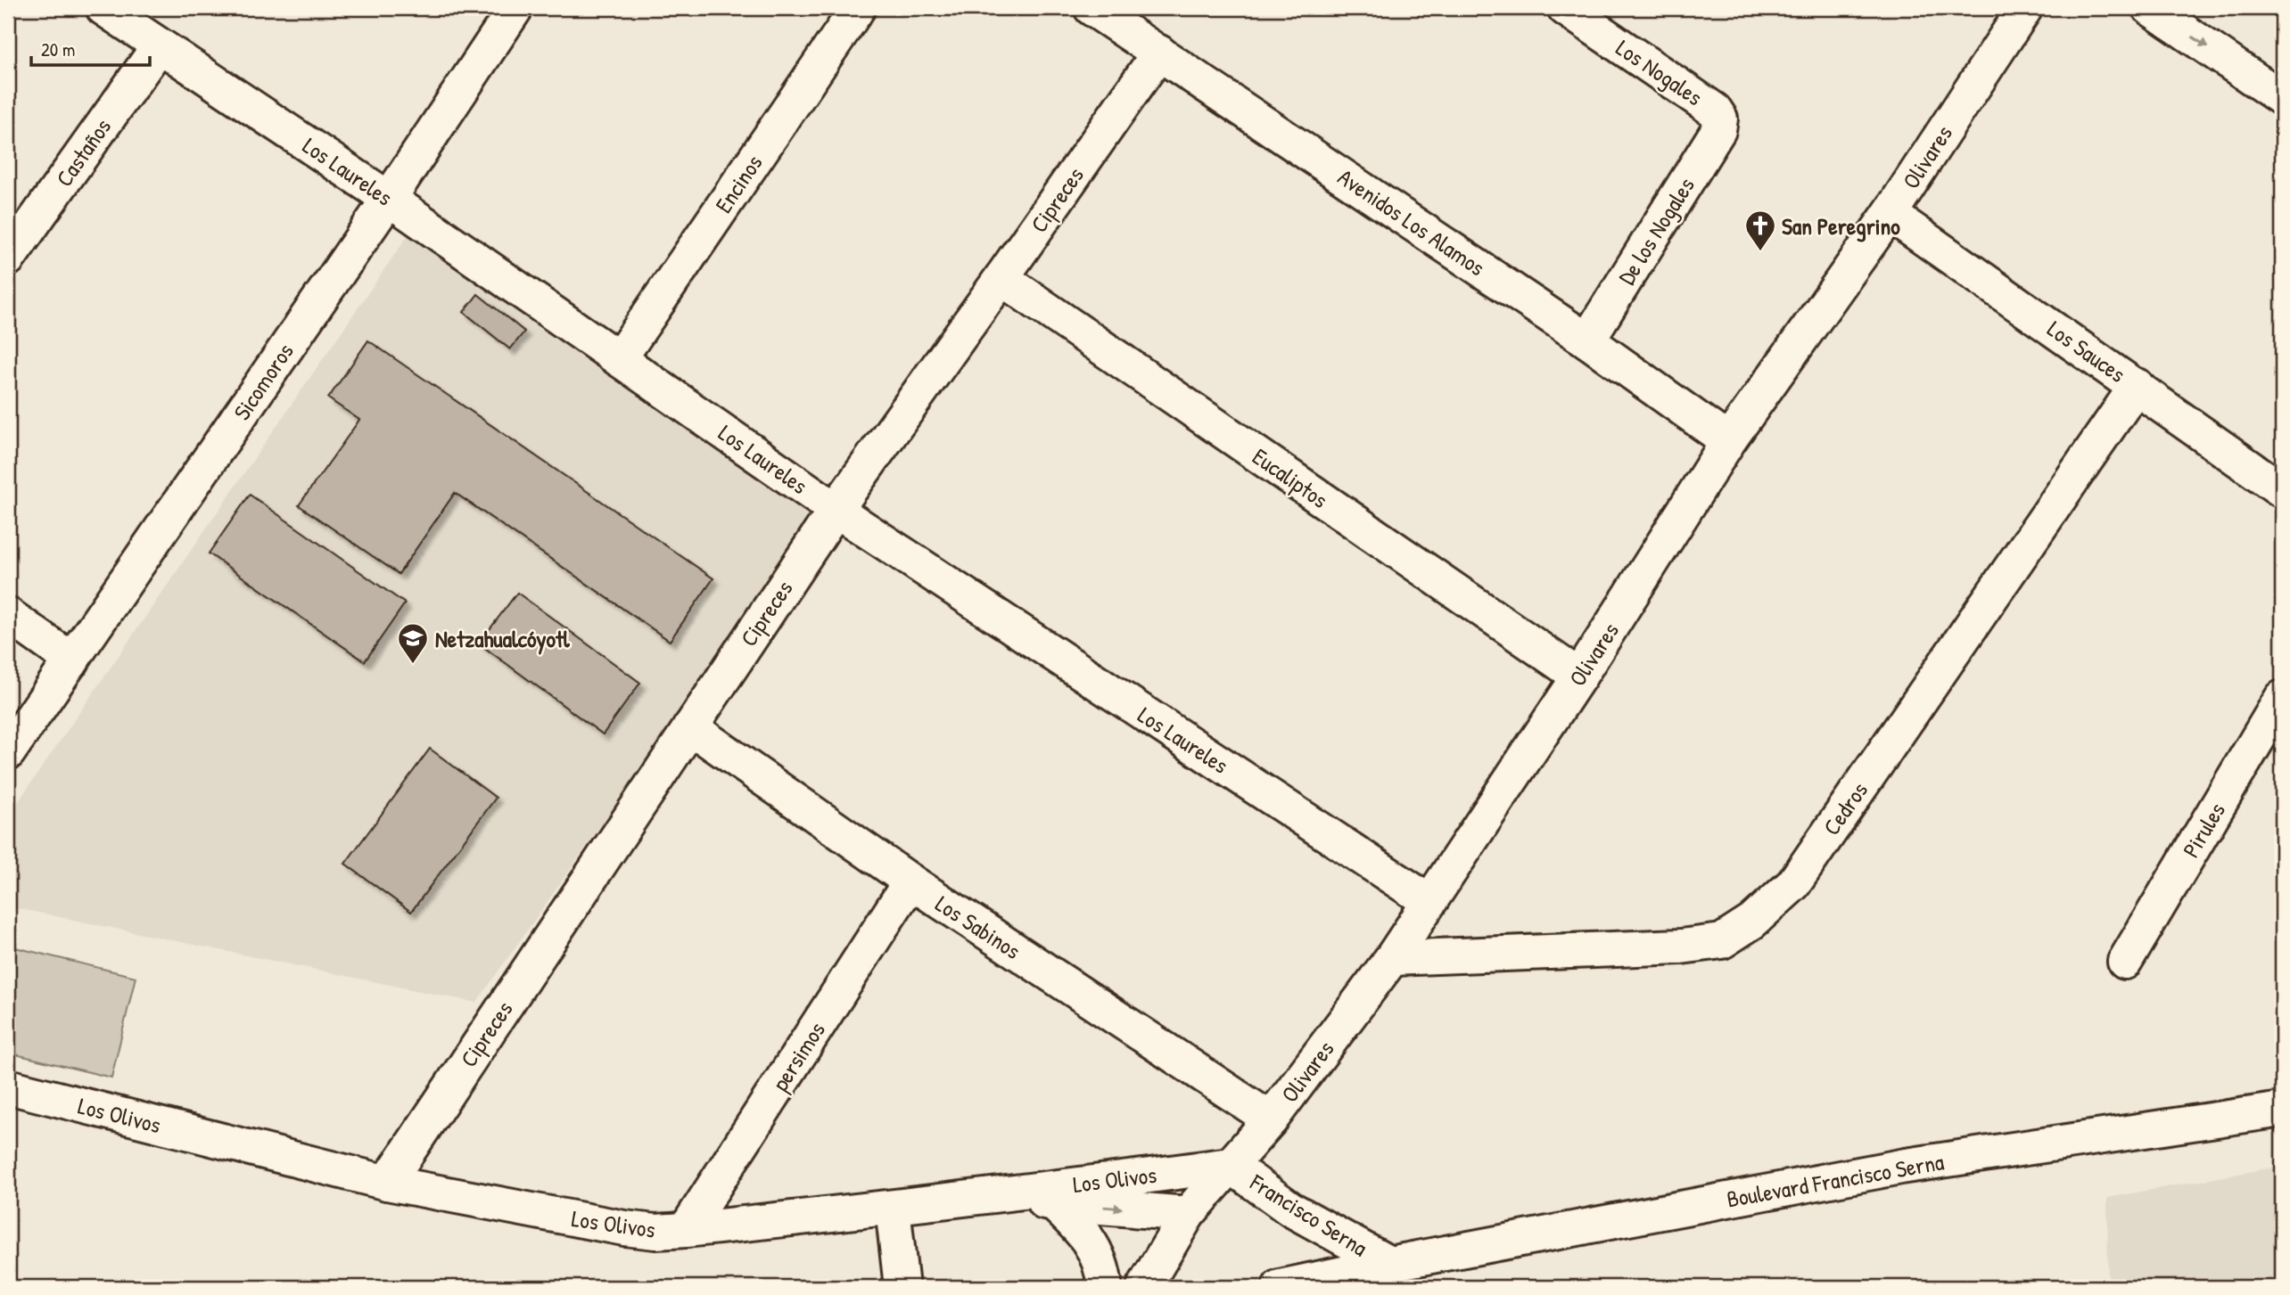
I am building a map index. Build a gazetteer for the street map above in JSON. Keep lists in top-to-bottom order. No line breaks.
{"streets":{"street":["Los Nogales","Castaños","Olivares","Los Laureles","Encinos","Cipreces","Avenidos Los Alamos","De los Nogales","Los Sauces","Sicomoros","Eucaliptos","Cedros","Pirules","Los Sabinos","persimos","Los Olivos","Boulevard Francisco Serna","Francisco Serna"]},"crossings":[["Los Nogales","De los Nogales"],["Castaños","Los Laureles"],["Olivares","Los Laureles"],["Olivares","Avenidos Los Alamos"],["Olivares","Los Sauces"],["Olivares","Eucaliptos"],["Olivares","Cedros"],["Olivares","Los Sabinos"],["Olivares","Los Olivos"],["Olivares","Francisco Serna"],["Los Laureles","Encinos"],["Los Laureles","Cipreces"],["Los Laureles","Sicomoros"],["Cipreces","Avenidos Los Alamos"],["Cipreces","Eucaliptos"],["Cipreces","Los Sabinos"],["Cipreces","Los Olivos"],["Avenidos Los Alamos","De los Nogales"],["Los Sauces","Cedros"],["Los Sabinos","persimos"],["persimos","Los Olivos"],["Los Olivos","Francisco Serna"],["Boulevard Francisco Serna","Francisco Serna"]],"places":{"church":["San Peregrino"],"school or university":["Netzahualcóyotl"]},"scale_bar":"20 m"}
